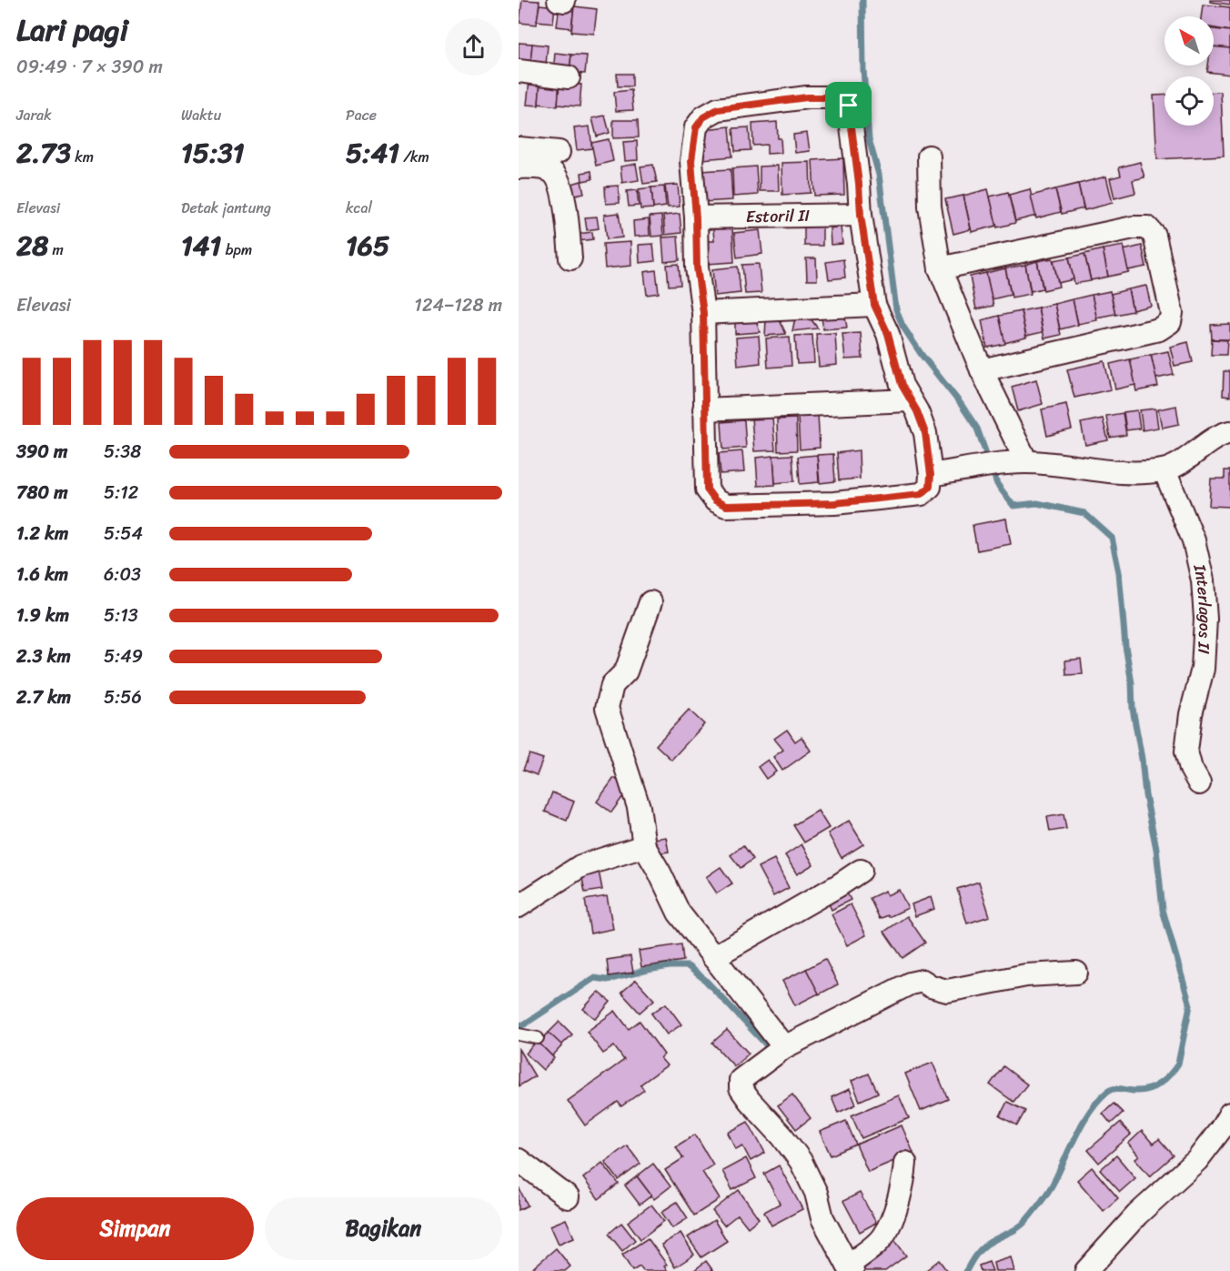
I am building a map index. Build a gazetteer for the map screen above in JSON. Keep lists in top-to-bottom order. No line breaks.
{"streets":{"street":["Estoril II","Interlagos II"]},"north":"top left","page":{"heading":["Lari pagi","09:49 · 7 × 390 m"],"stats":[["Jarak","2.73 km"],["Waktu","15:31"],["Pace","5:41 /km"],["Elevasi","28 m"],["Detak jantung","141 bpm"],["kcal","165"]],"chart":["Elevasi","124–128 m"],"list":[{"name":"390 m","note":"5:38"},{"name":"780 m","note":"5:12"},{"name":"1.2 km","note":"5:54"},{"name":"1.6 km","note":"6:03"},{"name":"1.9 km","note":"5:13"},{"name":"2.3 km","note":"5:49"},{"name":"2.7 km","note":"5:56"}],"buttons":["Simpan","Bagikan"]}}
